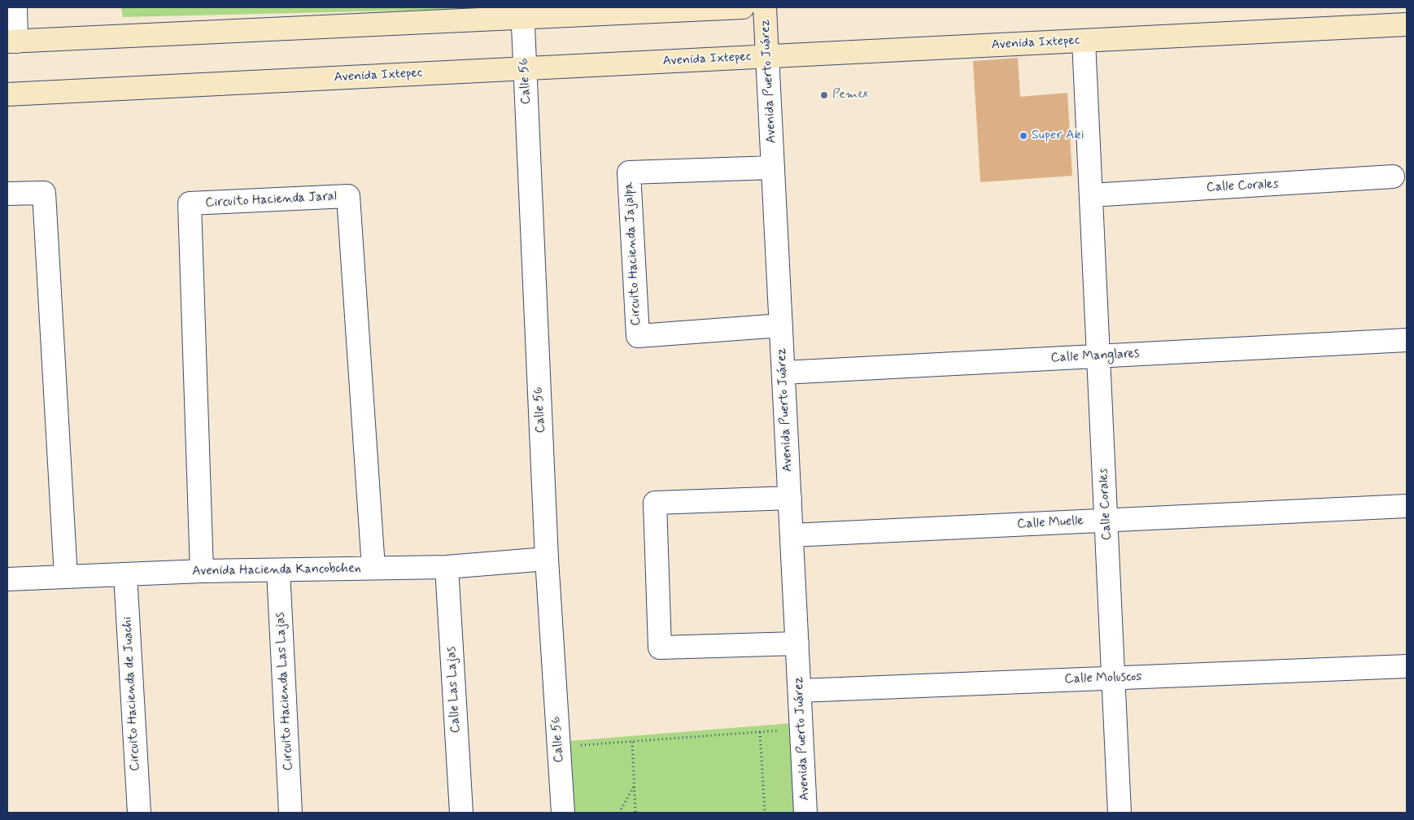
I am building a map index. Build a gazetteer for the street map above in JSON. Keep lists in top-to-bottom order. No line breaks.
{"streets":{"main road":["Avenida Ixtepec","Avenida Puerto Juárez"],"street":["Calle 56","Calle Corales","Circuito Hacienda Jaral","Circuito Hacienda Jajalpa","Calle Manglares","Calle Muelle","Avenida Hacienda Kancobchen","Calle Moluscos","Calle Las Lajas","Circuito Hacienda Las Lajas","Circuito Hacienda de Juachi"]},"crossings":[["Avenida Ixtepec","Calle 56"],["Avenida Ixtepec","Avenida Puerto Juárez"],["Avenida Ixtepec","Calle Corales"],["Calle 56","Avenida Hacienda Kancobchen"],["Avenida Puerto Juárez","Circuito Hacienda Jajalpa"],["Avenida Puerto Juárez","Calle Manglares"],["Avenida Puerto Juárez","Calle Muelle"],["Avenida Puerto Juárez","Calle Moluscos"],["Calle Corales","Calle Manglares"],["Calle Corales","Calle Muelle"],["Calle Corales","Calle Moluscos"],["Circuito Hacienda Jaral","Avenida Hacienda Kancobchen"],["Avenida Hacienda Kancobchen","Calle Las Lajas"],["Avenida Hacienda Kancobchen","Circuito Hacienda Las Lajas"],["Avenida Hacienda Kancobchen","Circuito Hacienda de Juachi"]],"places":["Pemex","Super Aki"]}
